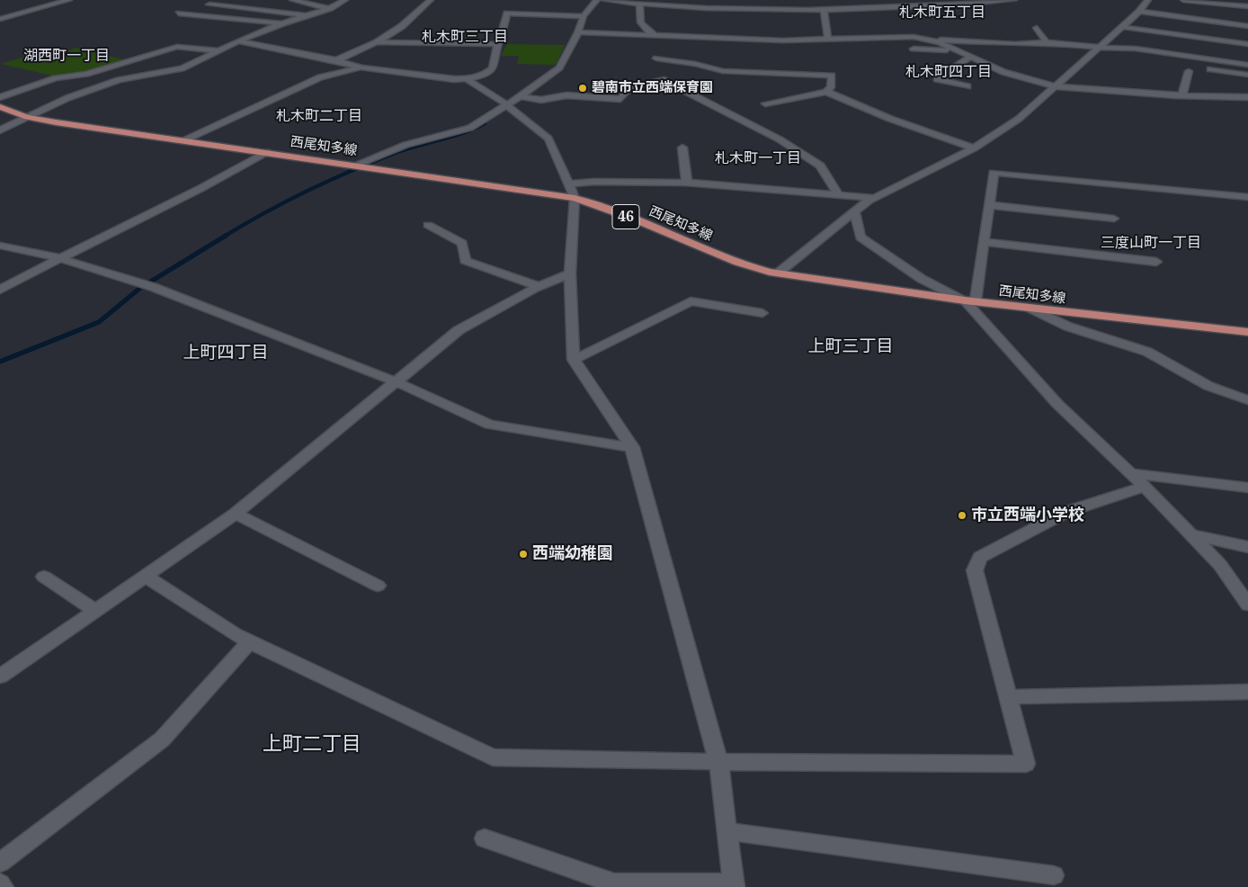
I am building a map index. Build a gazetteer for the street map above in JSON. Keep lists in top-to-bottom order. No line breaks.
{"streets":{"main road":["西尾知多線","46"]},"districts":["札木町五丁目","札木町三丁目","湖西町一丁目","札木町四丁目","札木町二丁目","札木町一丁目","三度山町一丁目","上町三丁目","上町四丁目","上町二丁目"],"places":["碧南市立西端保育園","市立西端小学校","西端幼稚園"]}
